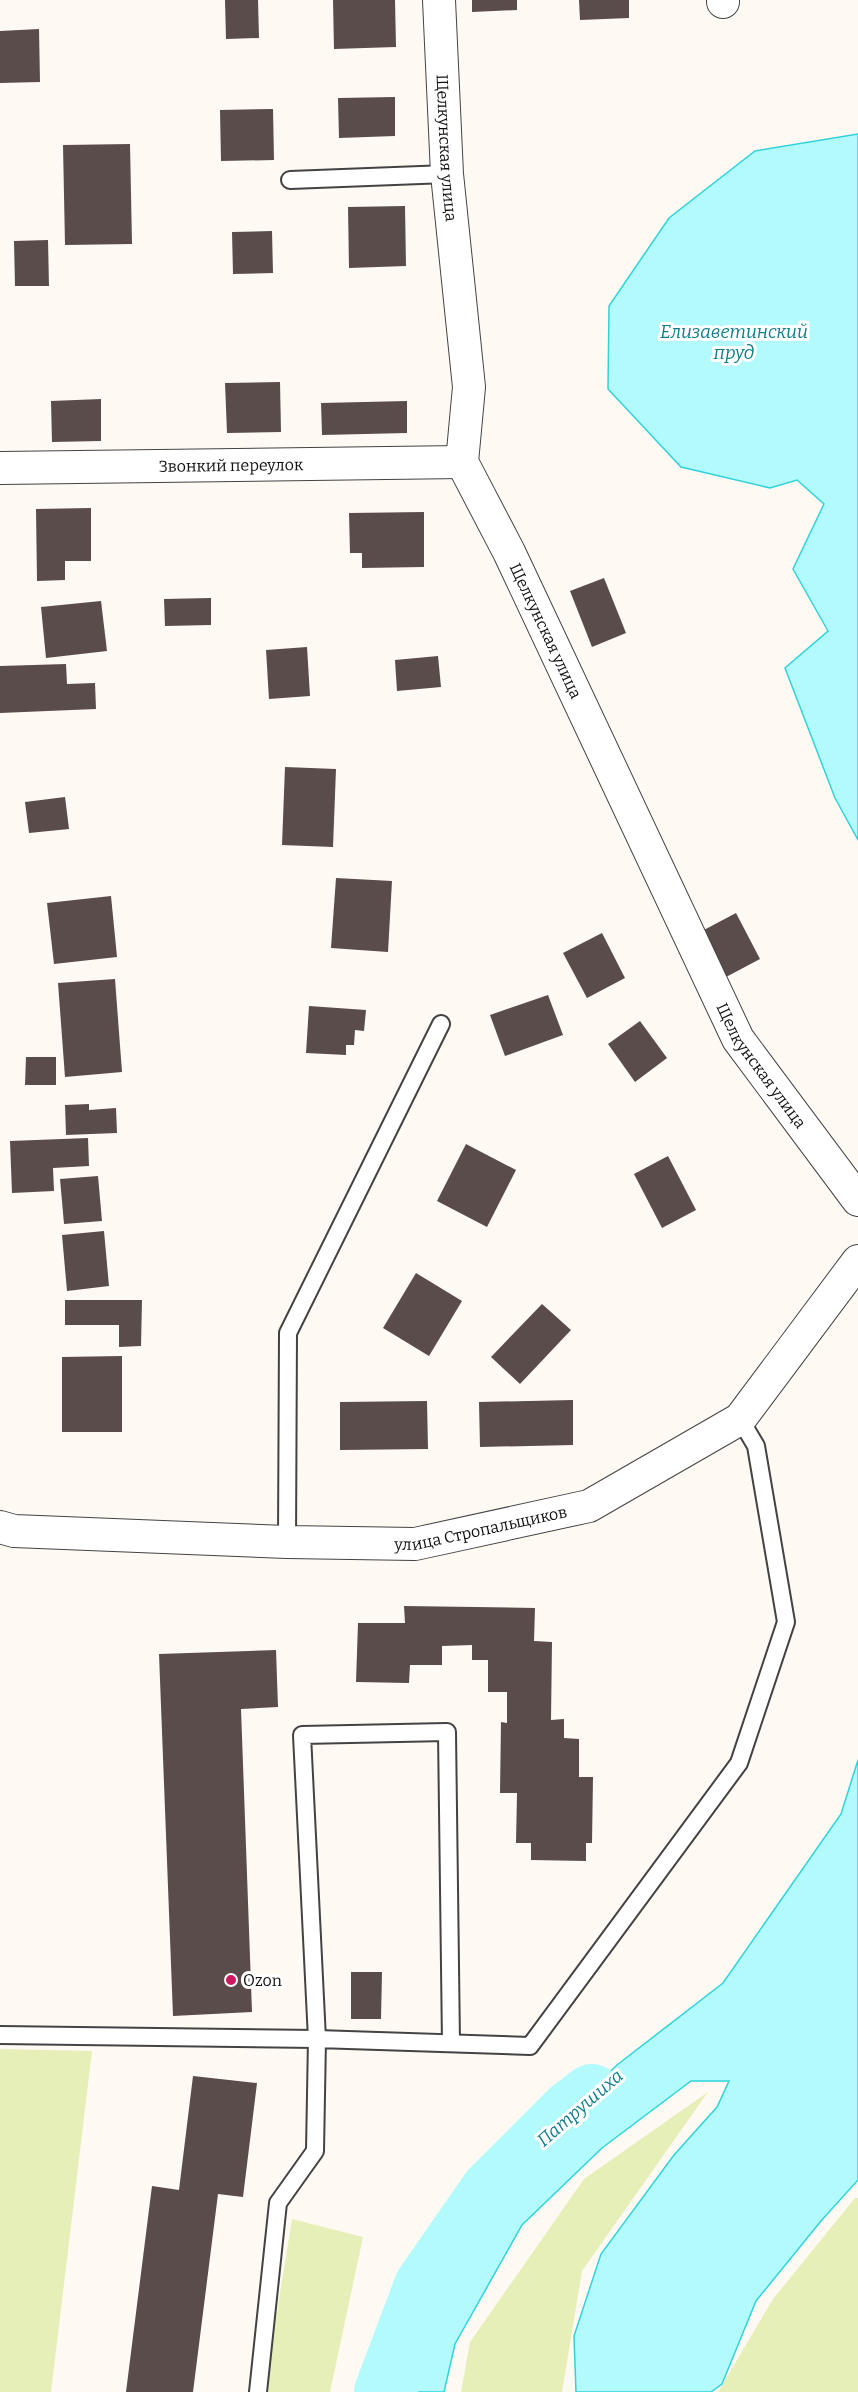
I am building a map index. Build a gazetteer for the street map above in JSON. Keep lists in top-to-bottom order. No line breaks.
{"streets":{"street":["Щелкунская улица","Звонкий переулок","улица Стропальщиков"]},"crossings":[["Щелкунская улица","Звонкий переулок"]],"water":["Елизаветинский пруд","Патрушиха"],"places":["Ozon"]}
